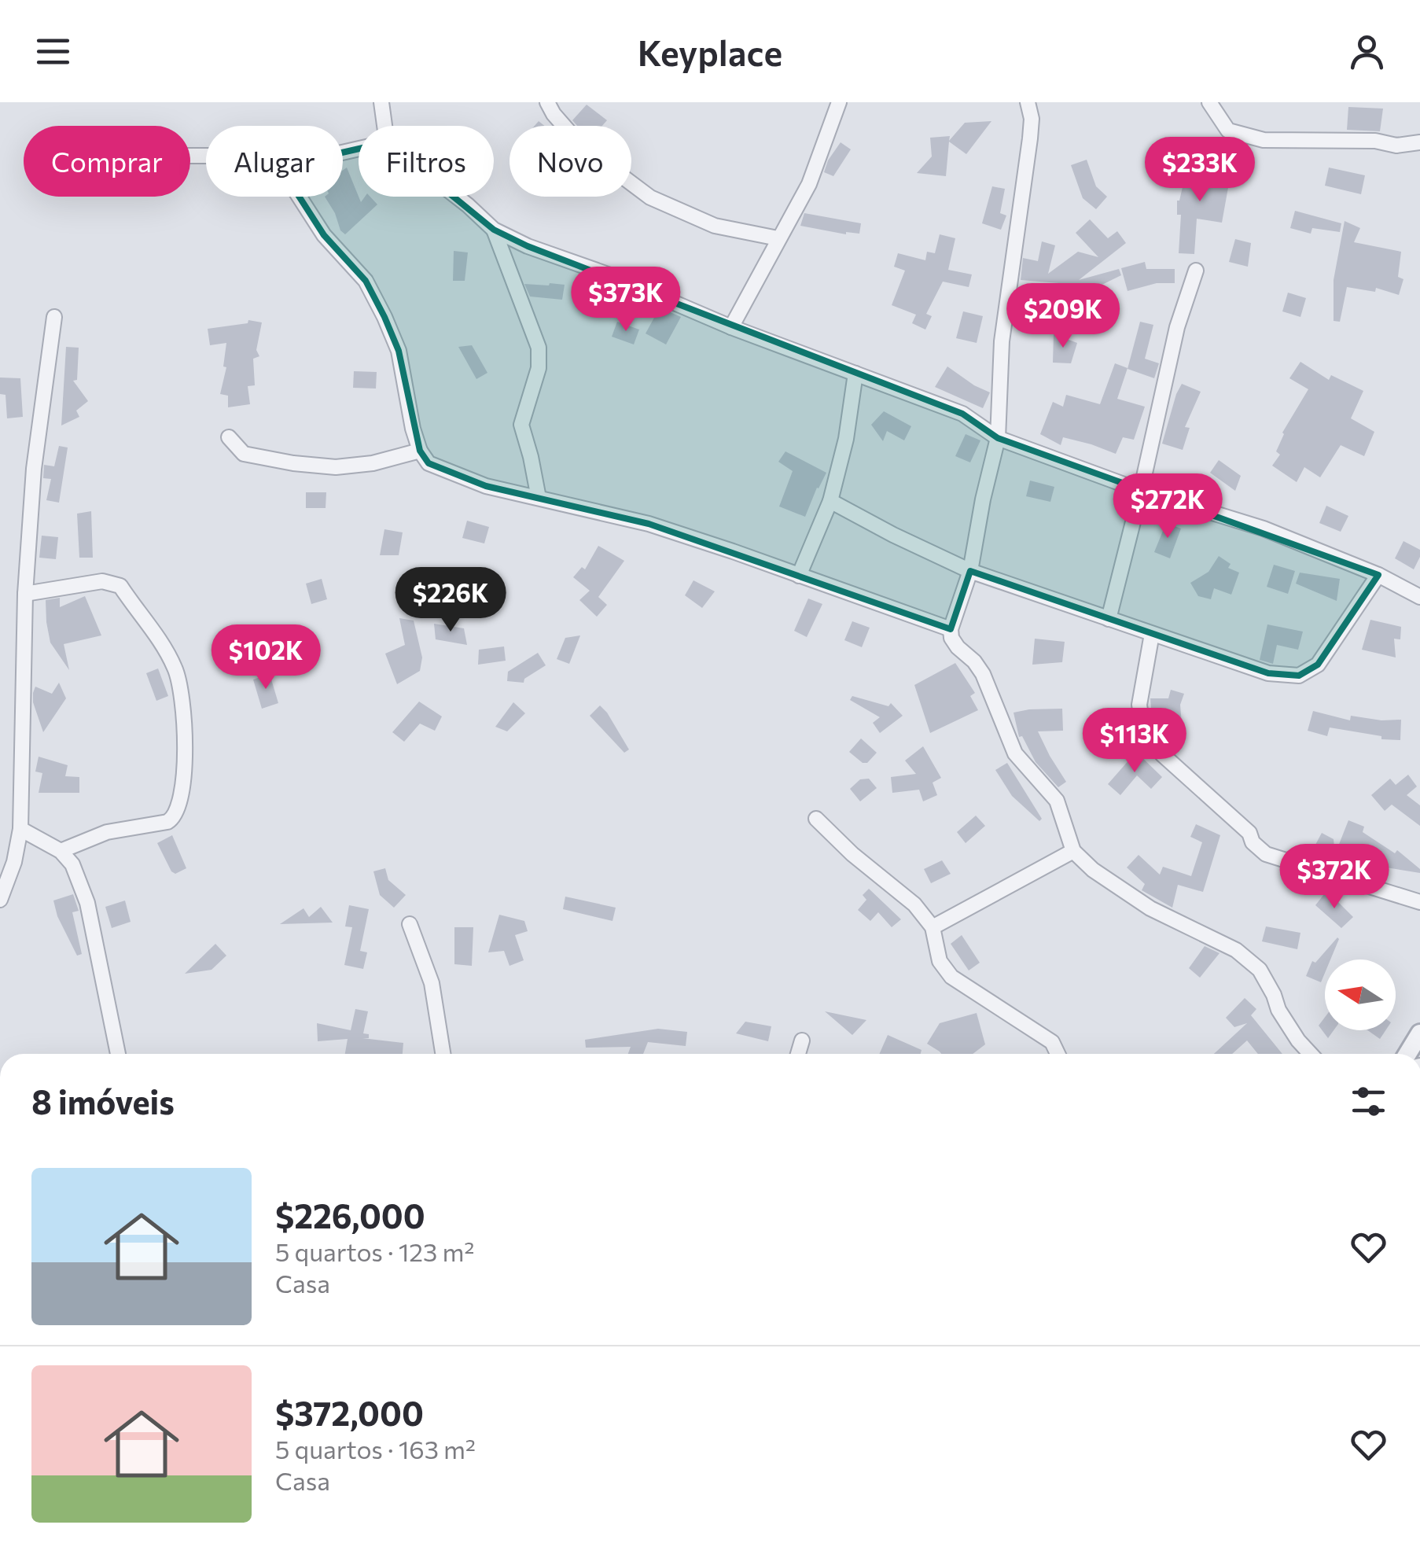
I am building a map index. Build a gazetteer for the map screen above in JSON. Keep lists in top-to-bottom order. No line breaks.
{"north":"left","page":{"header":"Keyplace","chip":["Comprar","Alugar","Filtros","Novo"],"price":["$233K","$373K","$209K","$272K","$226K","$102K","$113K","$372K"],"heading":"8 imóveis","list":[{"name":"$226,000","note":"5 quartos · 123 m² · Casa"},{"name":"$372,000","note":"5 quartos · 163 m² · Casa"}]}}
